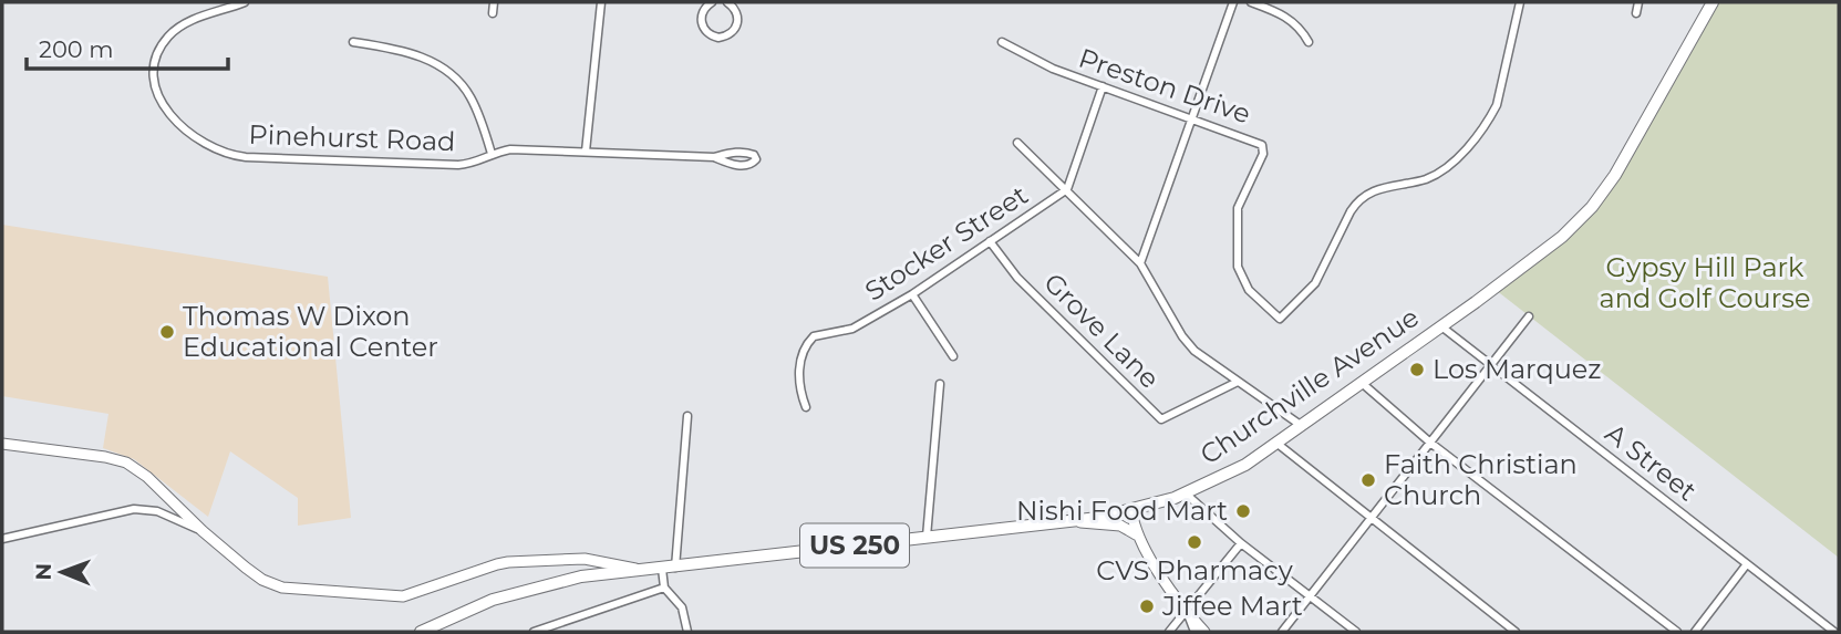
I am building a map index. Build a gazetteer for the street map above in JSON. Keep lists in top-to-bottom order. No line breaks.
{"streets":{"main road":["Churchville Avenue","US 250"],"street":["Preston Drive","Pinehurst Road","Stocker Street","Grove Lane","A Street"]},"crossings":[["Preston Drive","Stocker Street"],["Stocker Street","Grove Lane"],["Churchville Avenue","A Street"]],"parks":["Gypsy Hill Park and Golf Course"],"places":["Thomas W Dixon Educational Center","Los Marquez","Faith Christian Church","Nishi Food Mart","CVS Pharmacy","Jiffee Mart"],"scale_bar":"200 m","north":"left"}
